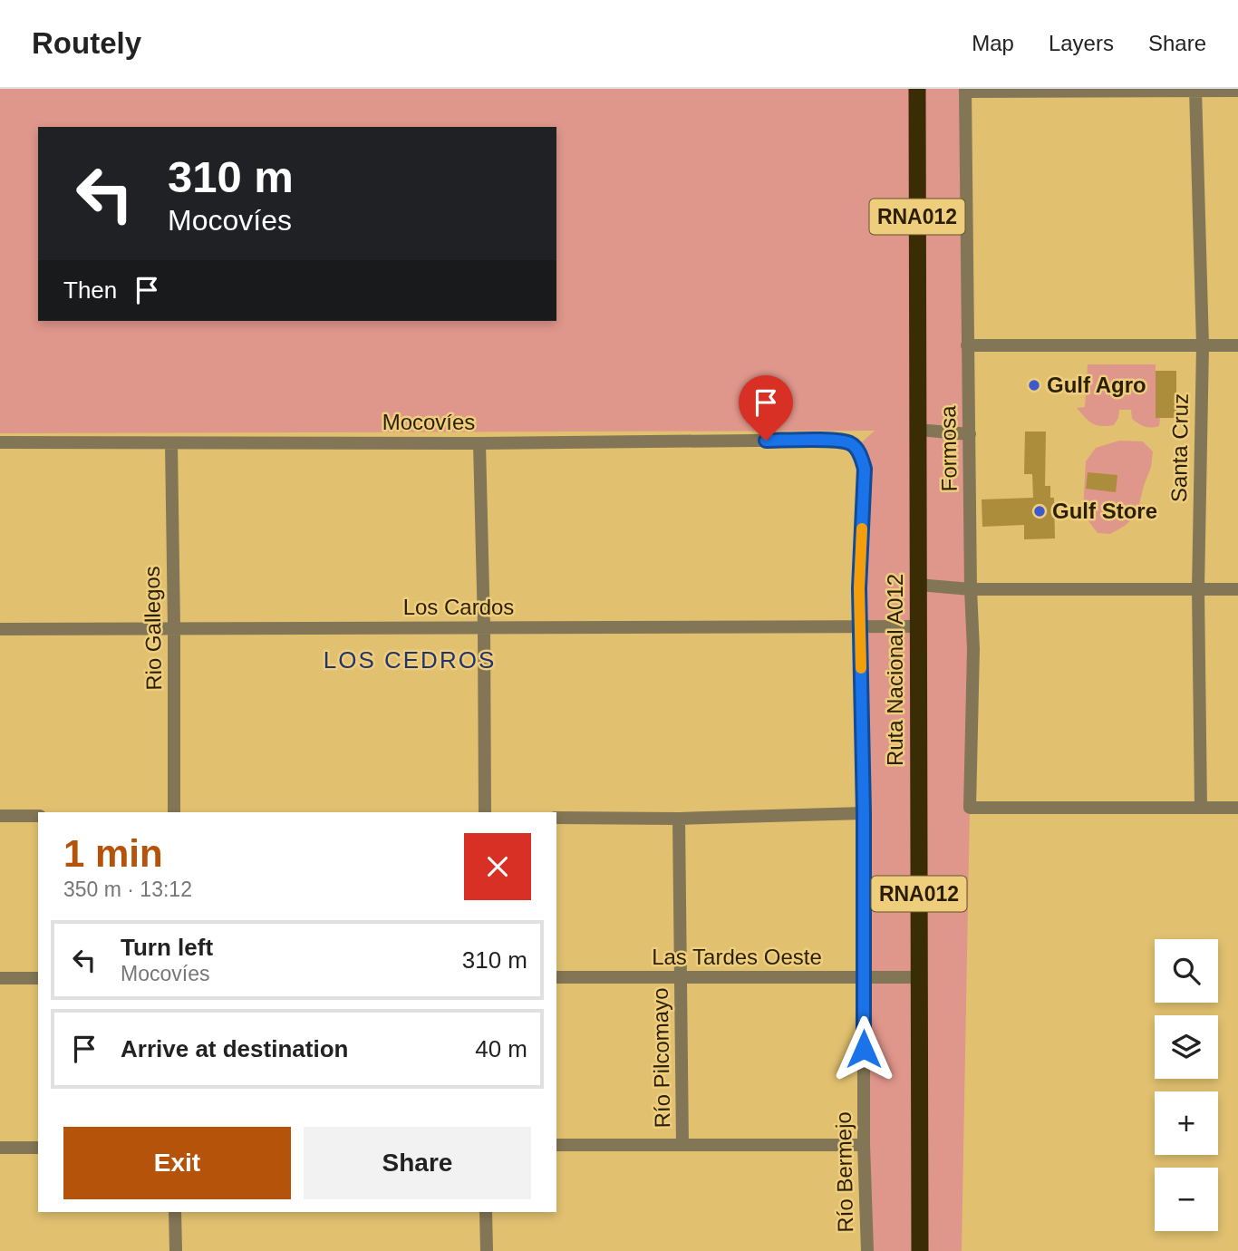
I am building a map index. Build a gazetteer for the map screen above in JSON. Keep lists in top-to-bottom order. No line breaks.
{"streets":{"highway":["RNA012","Ruta Nacional A012"],"street":["Mocovíes","Santa Cruz","Formosa","Los Cardos","Rio Gallegos","Las Tardes Oeste","Río Pilcomayo","Río Bermejo"]},"crossings":[["Mocovíes","Rio Gallegos"],["Mocovíes","Río Bermejo"],["Santa Cruz","Formosa"],["Los Cardos","Rio Gallegos"],["Los Cardos","Ruta Nacional A012"],["Los Cardos","Río Bermejo"],["Ruta Nacional A012","Las Tardes Oeste"],["Las Tardes Oeste","Río Pilcomayo"],["Las Tardes Oeste","Río Bermejo"]],"districts":["LOS CEDROS"],"places":["Gulf Agro","Gulf Store"],"page":{"header":"Routely","nav":["Map","Layers","Share"],"turn":["310 m","Mocovíes"],"then":"Then","heading":["1 min","350 m · 13:12"],"list":[{"name":"Turn left","note":"Mocovíes","value":"310 m"},{"name":"Arrive at destination","value":"40 m"}],"map_buttons":["+","−"],"buttons":["Exit","Share"]}}
